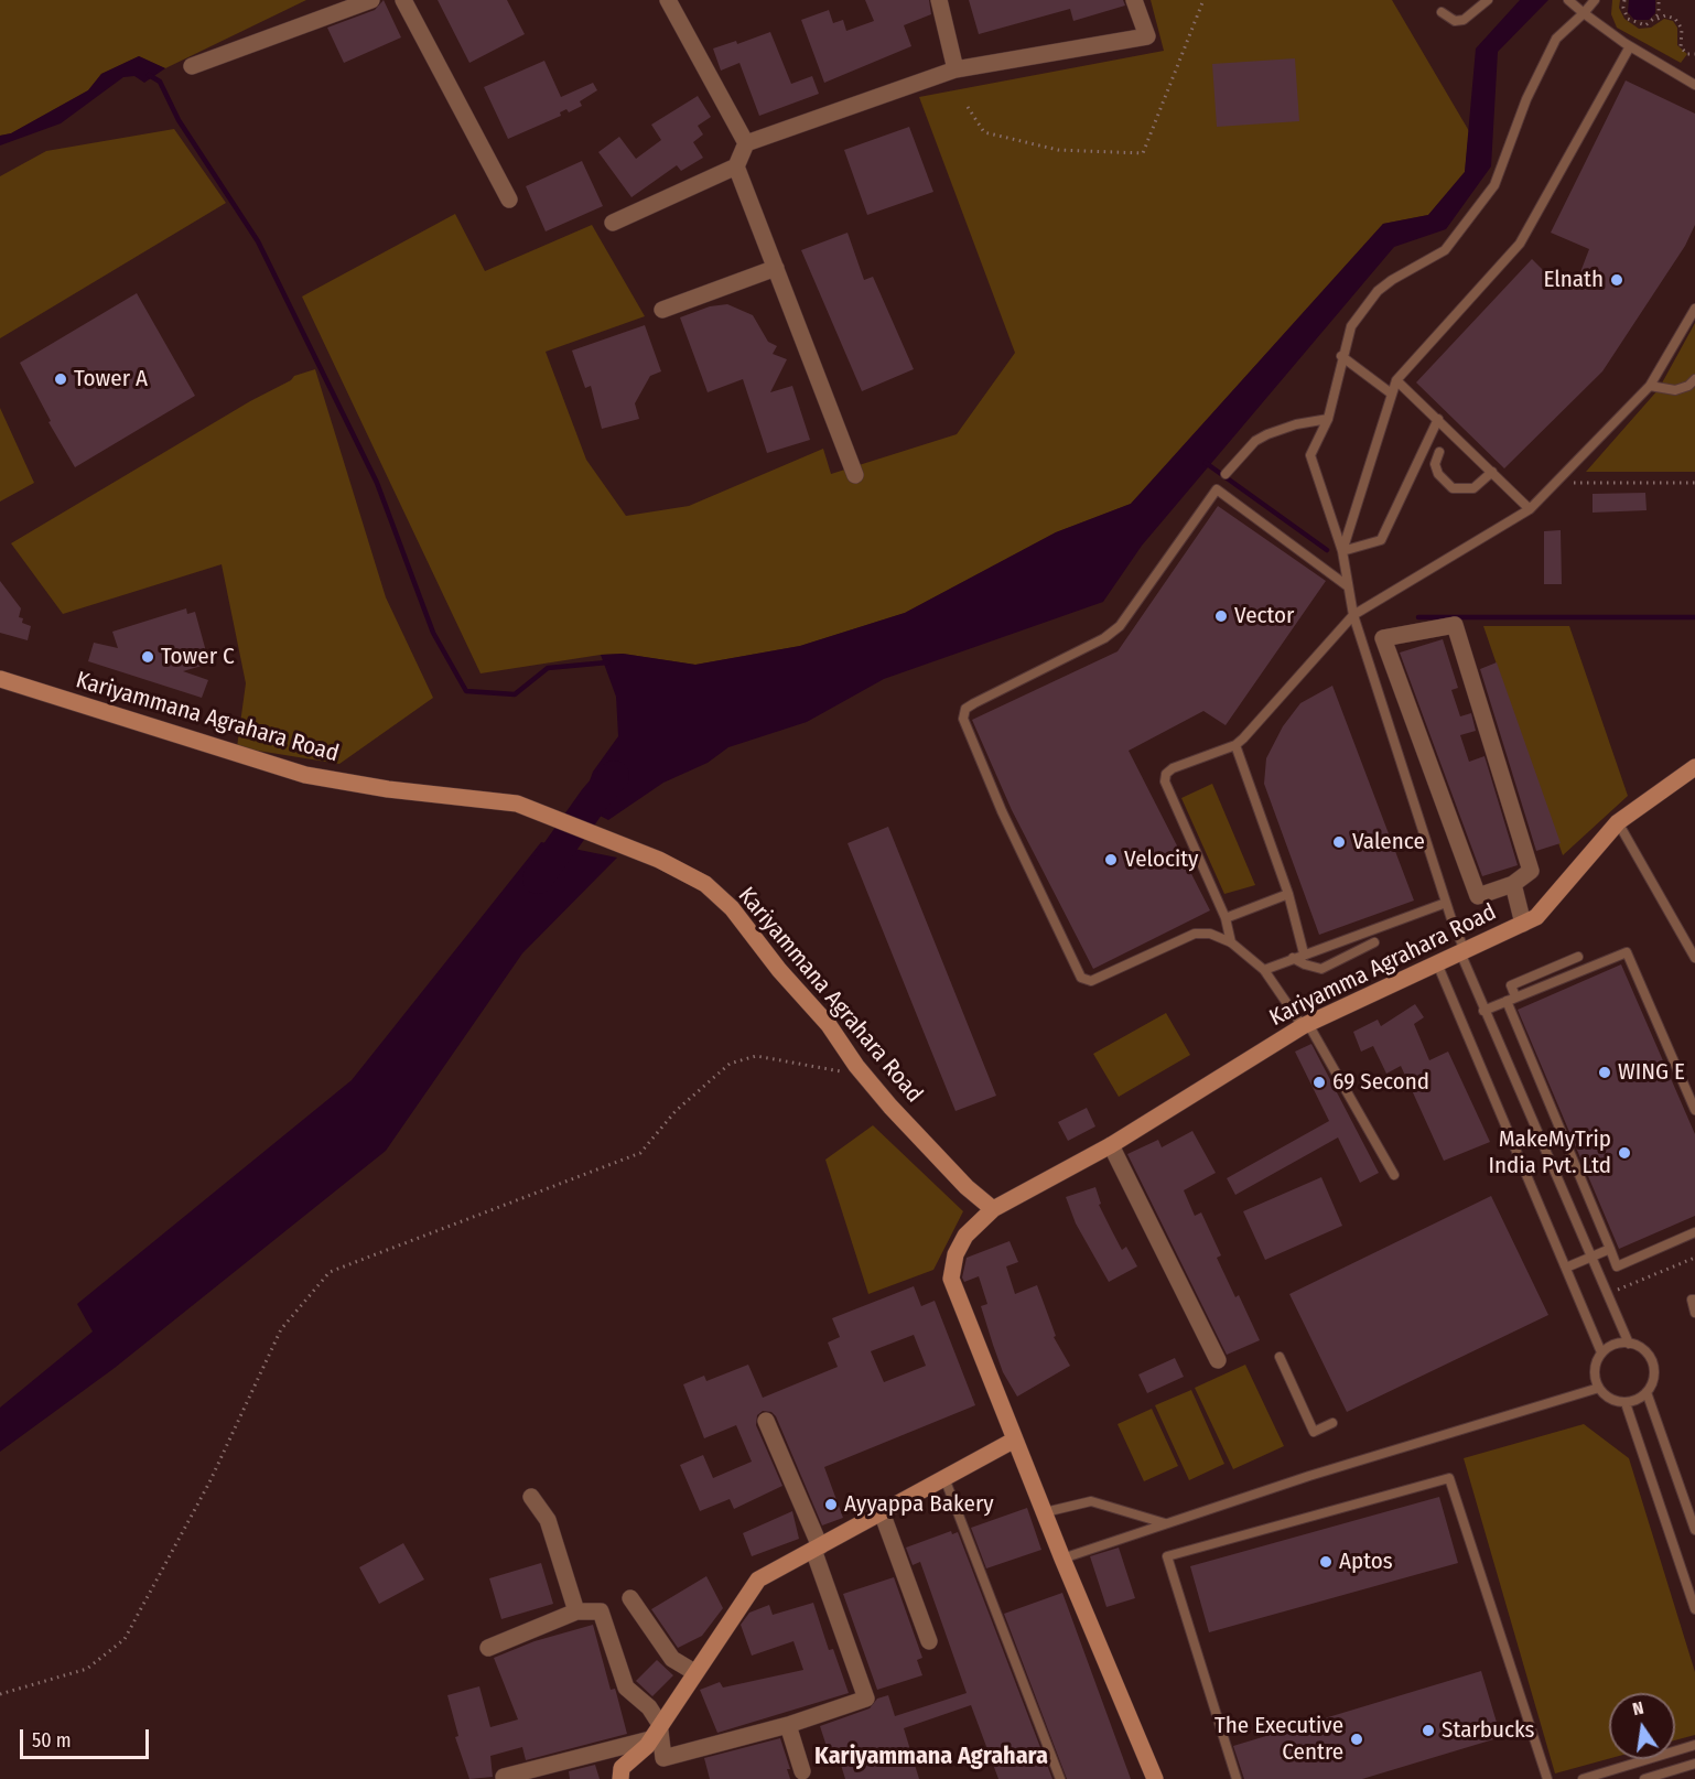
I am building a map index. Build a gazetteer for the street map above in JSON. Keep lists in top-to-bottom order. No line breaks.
{"streets":{"street":["Kariyammana Agrahara Road","Kariyamma Agrahara Road"]},"crossings":[["Kariyammana Agrahara Road","Kariyamma Agrahara Road"]],"districts":["Kariyammana Agrahara"],"places":["Elnath","Tower A","Vector","Tower C","Valence","Velocity","WING E","69 Second","MakeMyTrip India Pvt. Ltd","Ayyappa Bakery","Aptos","Starbucks","The Executive Centre"],"scale_bar":"50 m","north":"top"}
